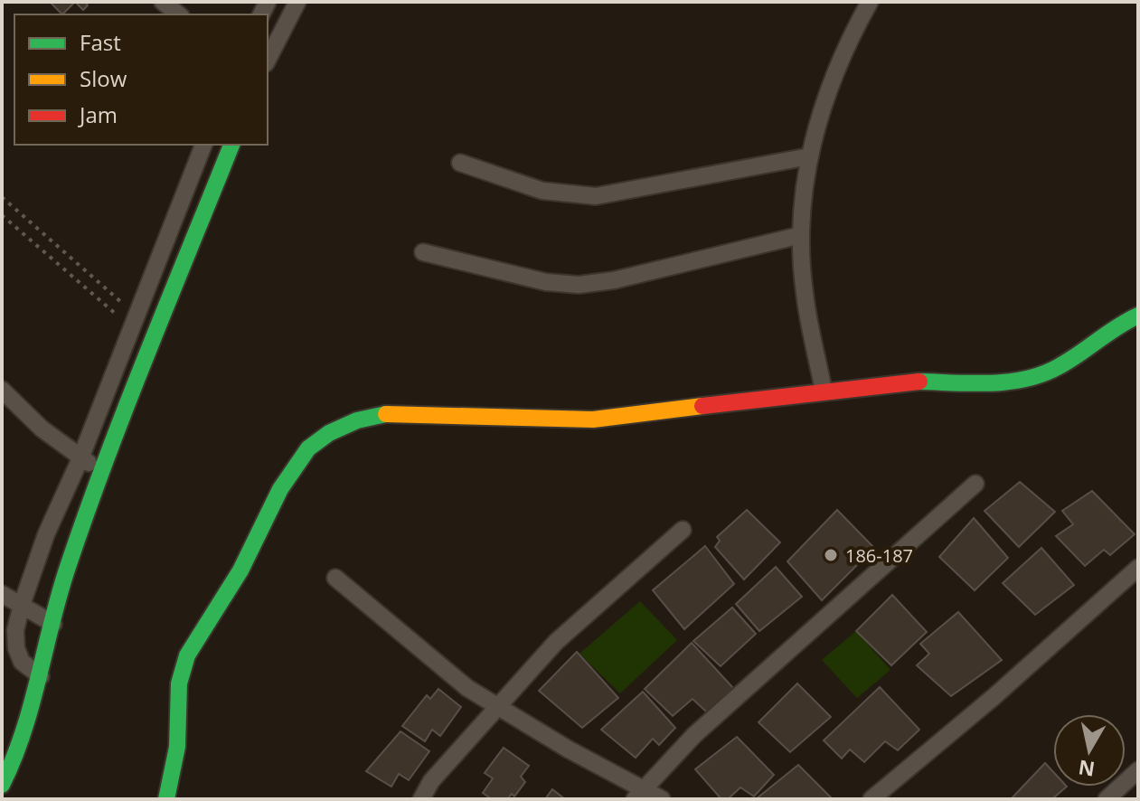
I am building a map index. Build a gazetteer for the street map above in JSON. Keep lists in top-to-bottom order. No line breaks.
{"places":["186-187"],"legend":["Fast","Slow","Jam"],"north":"bottom"}
